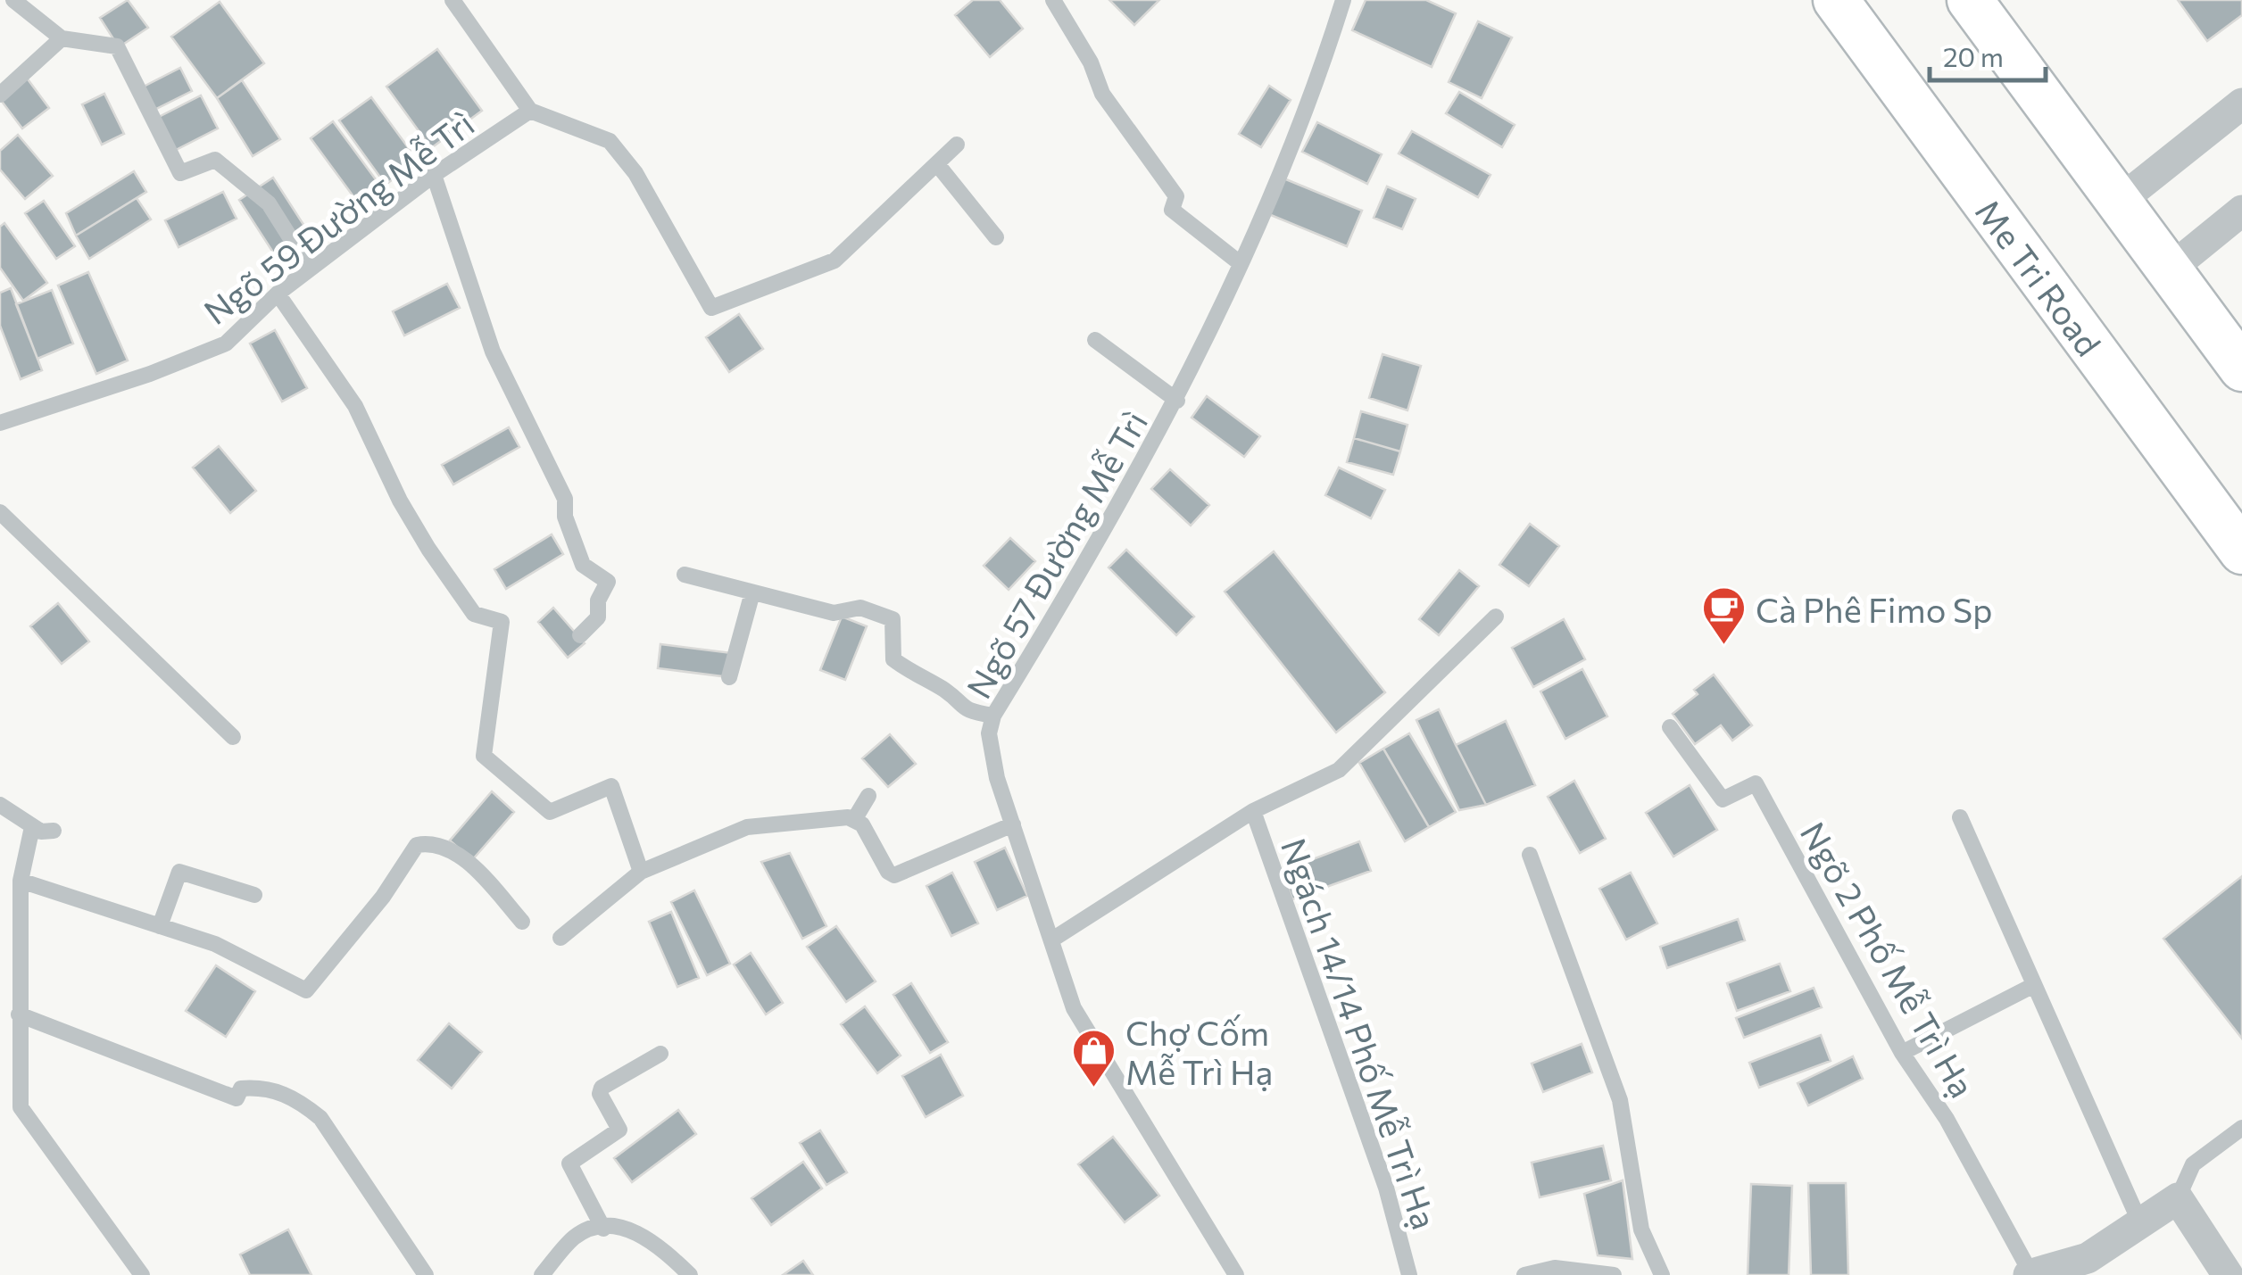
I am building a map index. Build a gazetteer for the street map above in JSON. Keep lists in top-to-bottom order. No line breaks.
{"streets":{"main road":["Me Tri Road"],"lane":["Ngõ 59 Đường Mễ Trì","Ngõ 57 Đường Mễ Trì","Ngõ 2 Phố Mễ Trì Hạ","Ngách 14/14 Phố Mễ Trì Hạ"]},"places":{"cafe":["Cà Phê Fimo Sp"],"shop":["Chợ Cốm Mễ Trì Hạ"]},"scale_bar":"20 m"}
